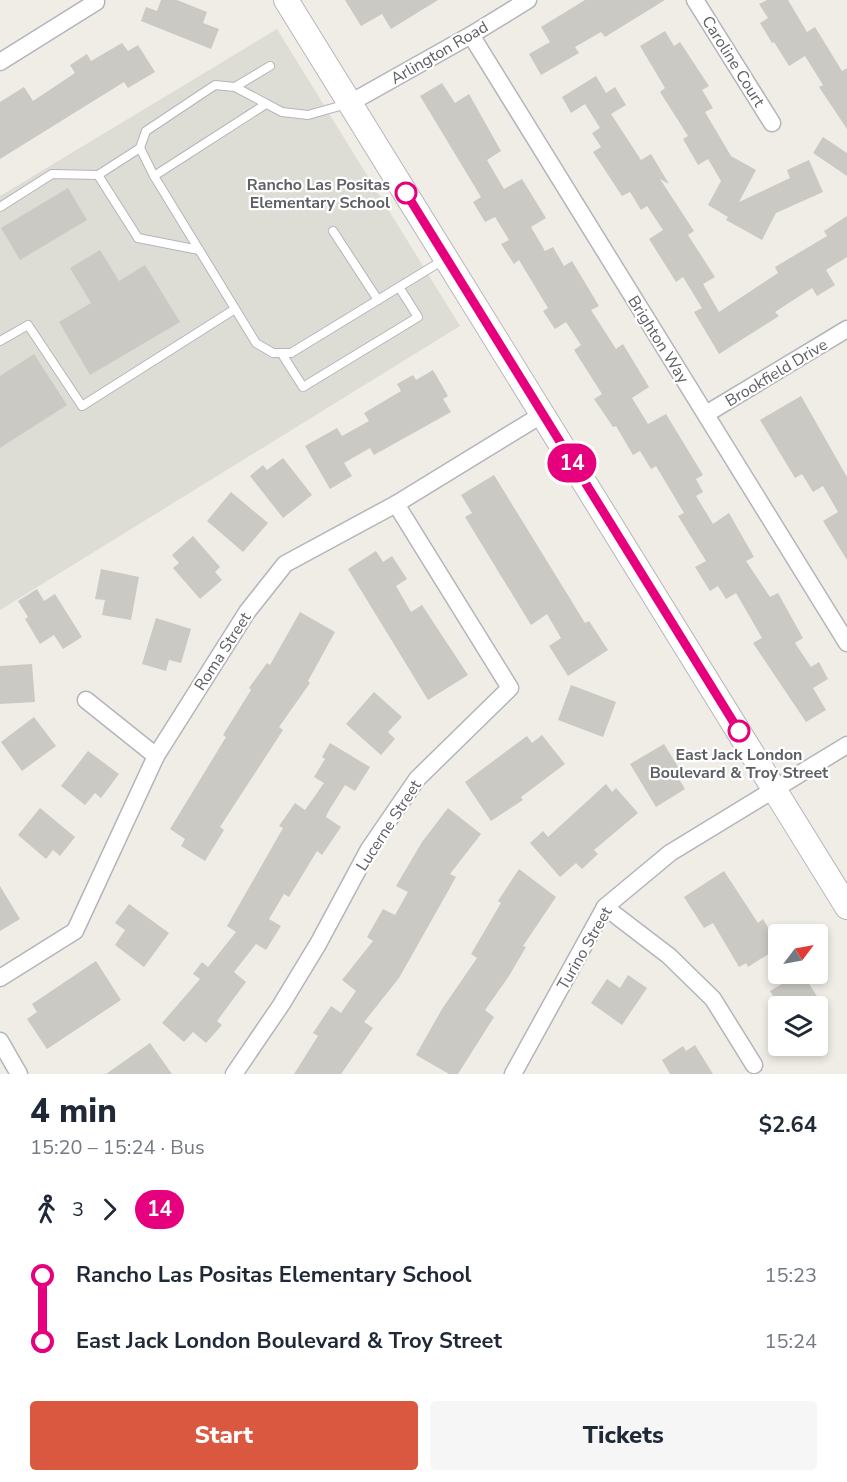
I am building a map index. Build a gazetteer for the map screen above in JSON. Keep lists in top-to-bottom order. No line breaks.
{"streets":{"street":["Arlington Road","Caroline Court","Brighton Way","Brookfield Drive","Roma Street","Lucerne Street","Turino Street"]},"crossings":[["Arlington Road","Brighton Way"],["Brighton Way","Brookfield Drive"],["Roma Street","Lucerne Street"]],"places":["Rancho Las Positas Elementary School","East Jack London Boulevard & Troy Street"],"lines":["bus line 14"],"north":"top right","page":{"on_map":"14","heading":["4 min","15:20 – 15:24 · Bus","$2.64"],"legs":["3","14"],"list":[{"name":"Rancho Las Positas Elementary School","value":"15:23"},{"name":"East Jack London Boulevard & Troy Street","value":"15:24"}],"buttons":["Start","Tickets"]}}
